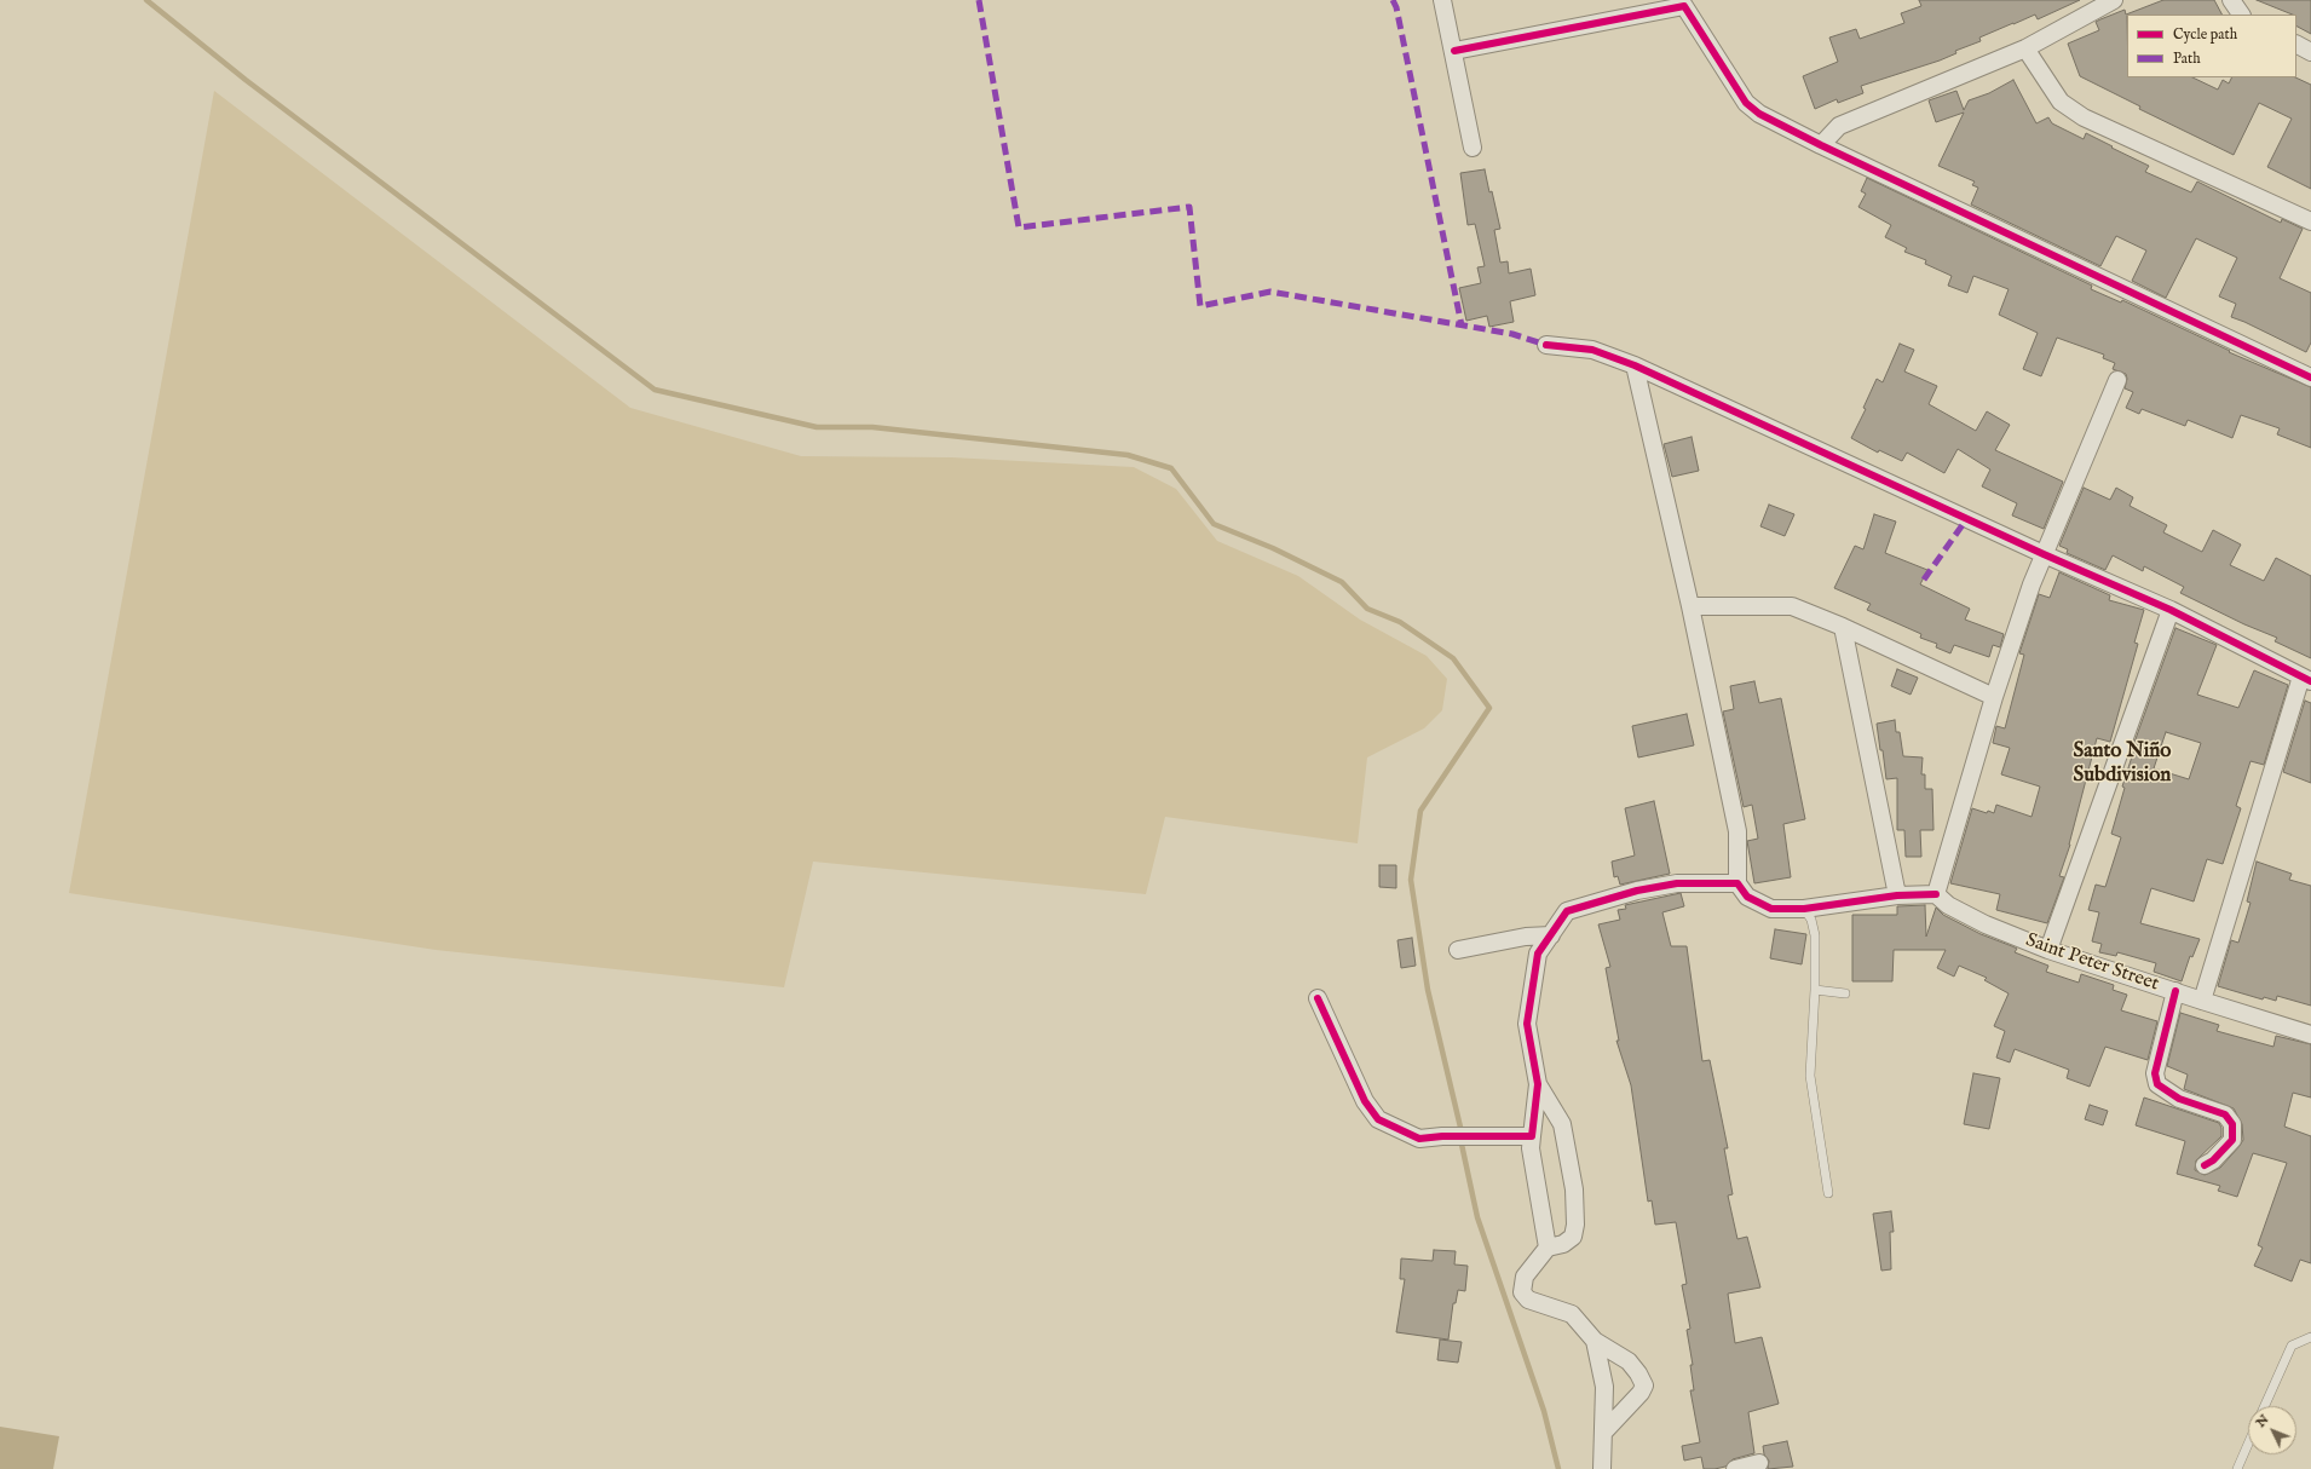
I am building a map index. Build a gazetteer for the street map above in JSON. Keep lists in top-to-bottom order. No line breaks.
{"streets":{"street":["Saint Peter Street"]},"districts":["Santo Niño Subdivision"],"legend":["Cycle path","Path"],"north":"top left"}
